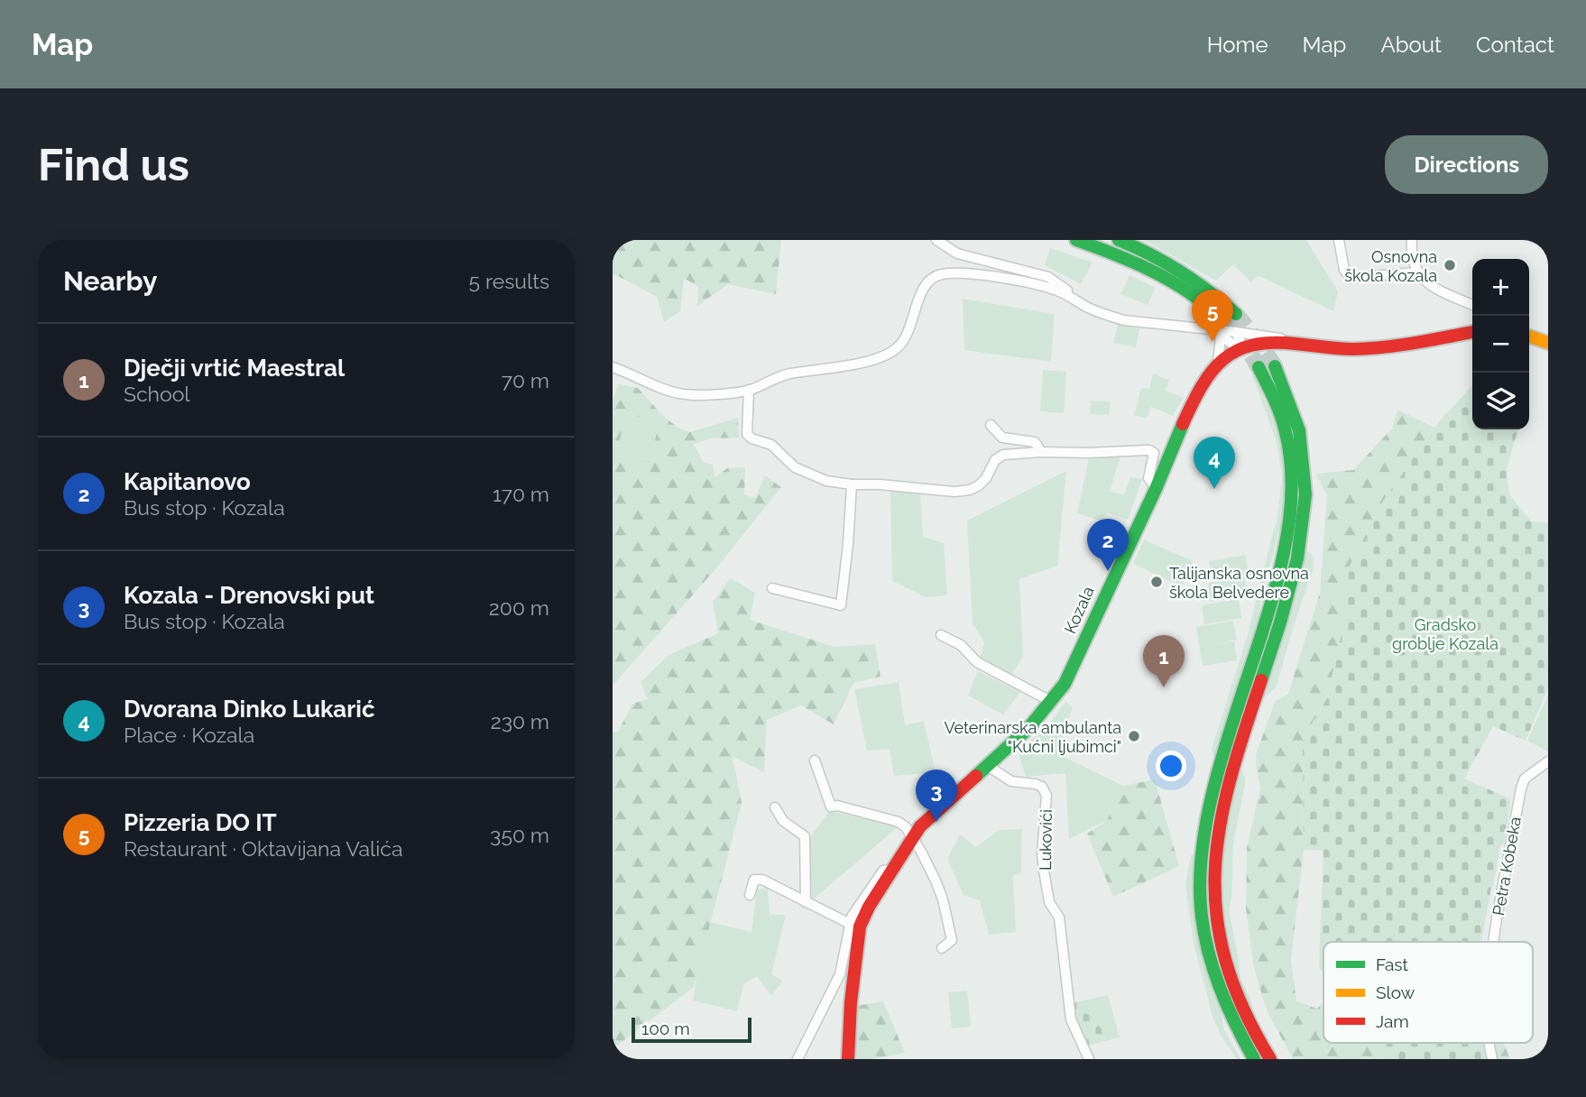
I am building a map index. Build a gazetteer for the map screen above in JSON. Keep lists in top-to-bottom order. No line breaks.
{"streets":{"main road":["Kozala"],"street":["Lukovići","Petra Kobeka"]},"crossings":[["Kozala","Lukovići"]],"parks":["Gradsko groblje Kozala"],"places":["Osnovna škola Kozala","Talijanska osnovna škola Belvedere","Veterinarska ambulanta \"Kućni ljubimci\""],"legend":["Fast","Slow","Jam"],"scale_bar":"100 m","page":{"header":"Map","nav":["Home","Map","About","Contact"],"buttons":"Directions","title":"Find us","heading":["Nearby","5 results"],"map_buttons":["+","−"],"pins":["5","4","2","1","3"],"list":[{"mark":"1","name":"Dječji vrtić Maestral","note":"School","value":"70 m"},{"mark":"2","name":"Kapitanovo","note":"Bus stop · Kozala","value":"170 m"},{"mark":"3","name":"Kozala - Drenovski put","note":"Bus stop · Kozala","value":"200 m"},{"mark":"4","name":"Dvorana Dinko Lukarić","note":"Place · Kozala","value":"230 m"},{"mark":"5","name":"Pizzeria DO IT","note":"Restaurant · Oktavijana Valića","value":"350 m"}],"scale":"100 m"}}
